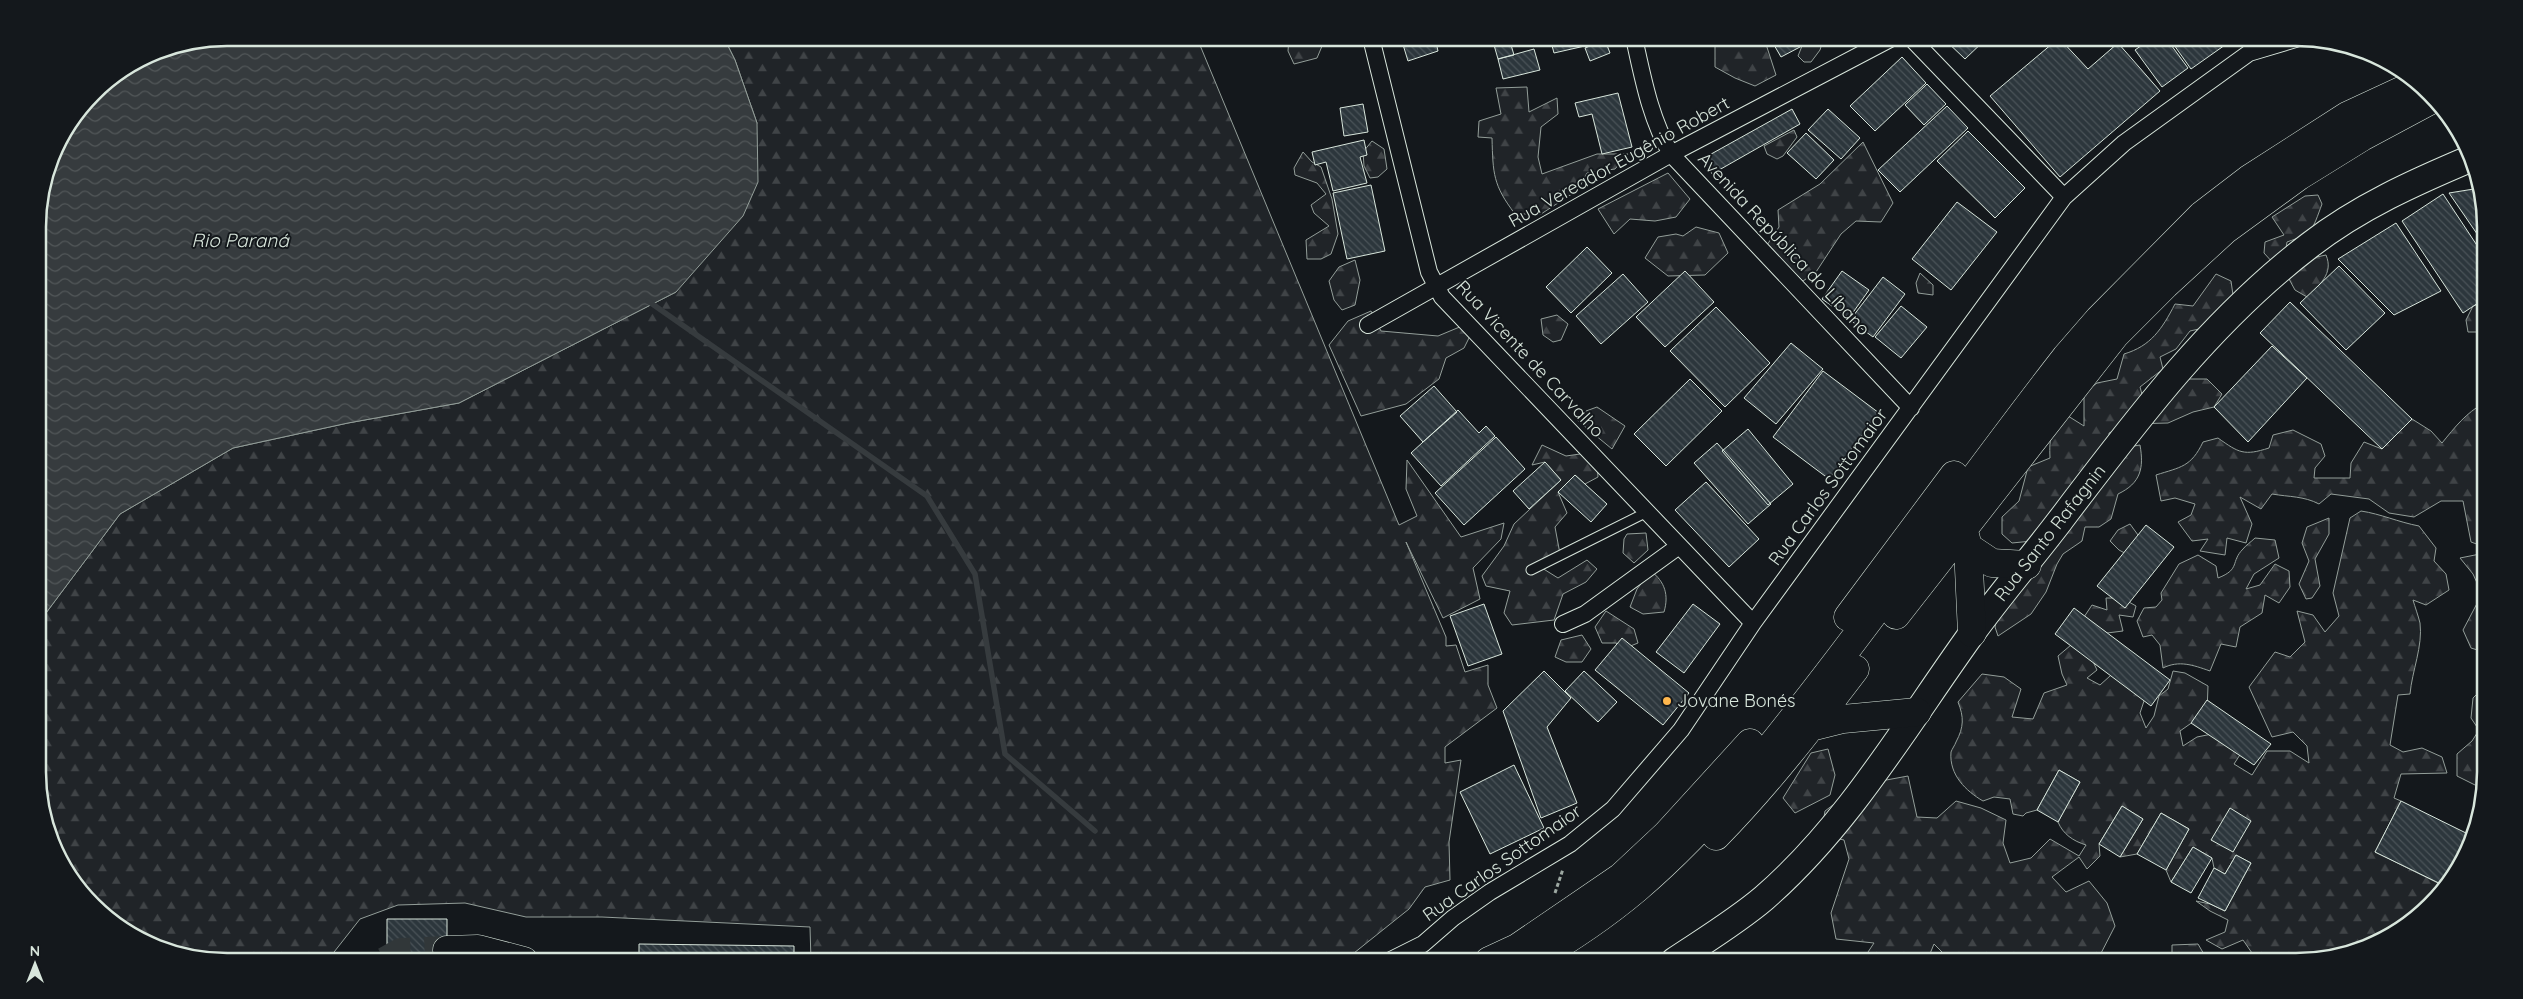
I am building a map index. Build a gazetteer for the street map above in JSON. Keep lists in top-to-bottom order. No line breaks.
{"streets":{"main road":["Rua Santo Rafagnin"],"street":["Rua Vereador Eugênio Robert","Avenida República do Líbano","Rua Vicente de Carvalho","Rua Carlos Sottomaior"]},"crossings":[["Rua Vereador Eugênio Robert","Avenida República do Líbano"],["Rua Vereador Eugênio Robert","Rua Vicente de Carvalho"],["Avenida República do Líbano","Rua Carlos Sottomaior"],["Rua Vicente de Carvalho","Rua Carlos Sottomaior"]],"water":["Rio Paraná"],"places":["Jovane Bonés"],"north":"top"}
